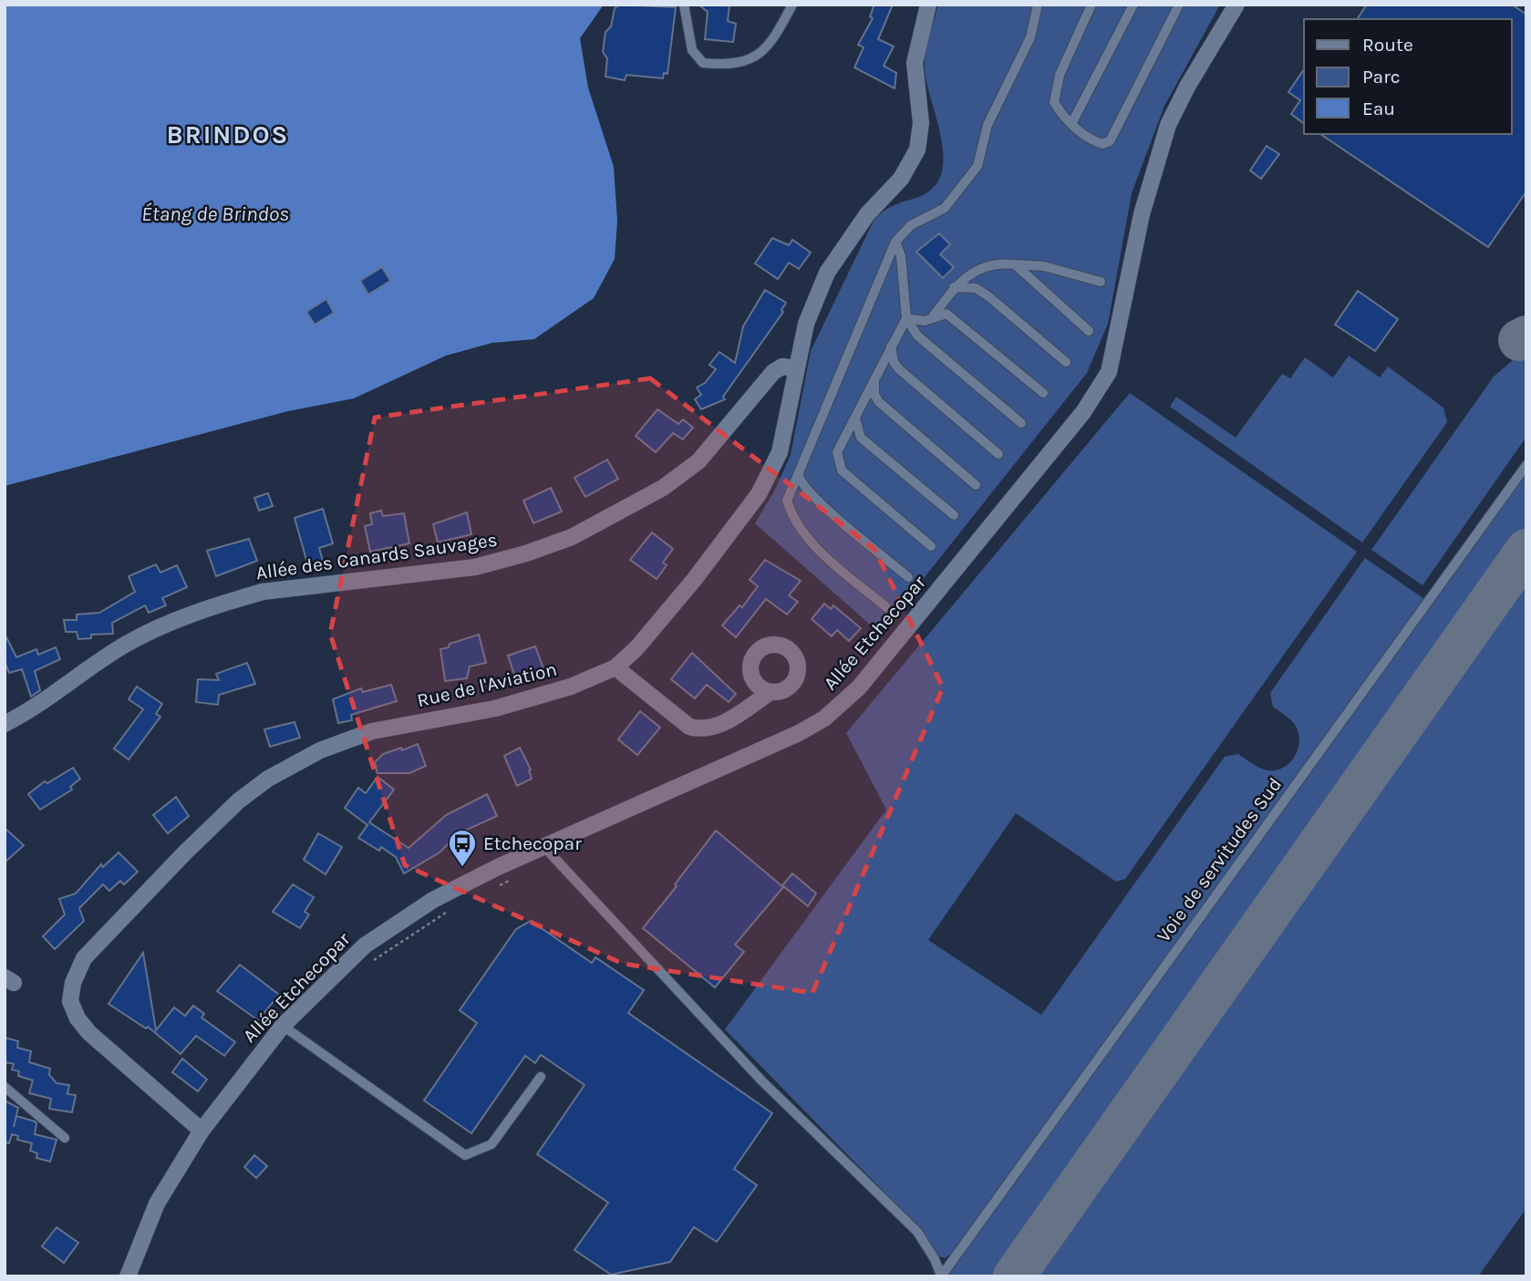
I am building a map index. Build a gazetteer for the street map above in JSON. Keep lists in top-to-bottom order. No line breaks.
{"streets":{"street":["Allée des Canards Sauvages","Allée Etchecopar","Rue de l'Aviation"],"lane":["Voie de servitudes Sud"]},"crossings":[["Allée des Canards Sauvages","Rue de l'Aviation"],["Allée Etchecopar","Rue de l'Aviation"]],"districts":["BRINDOS"],"water":["Étang de Brindos"],"places":{"bus stop":["Etchecopar"]},"legend":["Route","Parc","Eau"]}
